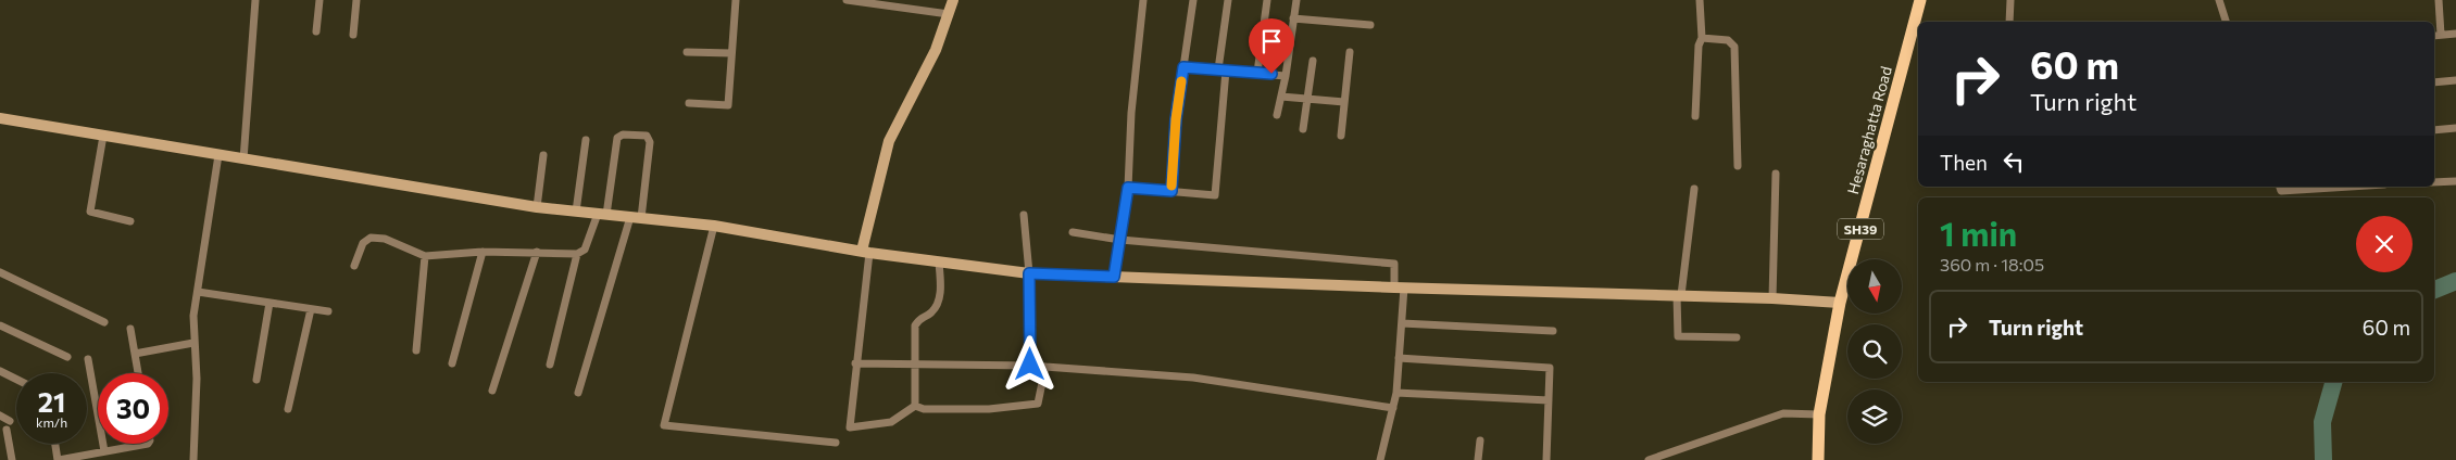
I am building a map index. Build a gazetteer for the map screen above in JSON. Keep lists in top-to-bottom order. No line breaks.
{"streets":{"main road":["Hesaraghatta Road","SH39"]},"north":"bottom","page":{"turn":["60 m","Turn right"],"then":"Then","heading":["1 min","360 m · 18:05"],"list":[{"name":"Turn right","value":"60 m"}],"speed":"21 km/h","limit":"30"}}
